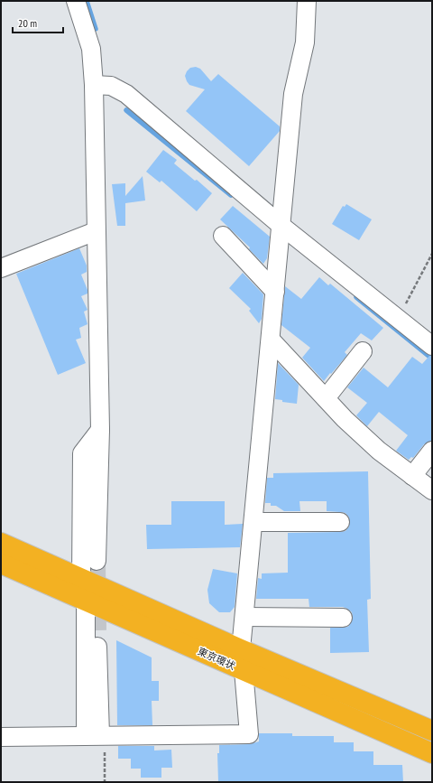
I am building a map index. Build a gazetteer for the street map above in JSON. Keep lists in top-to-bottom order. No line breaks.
{"streets":{"highway":["東京環状"]},"scale_bar":"20 m"}
